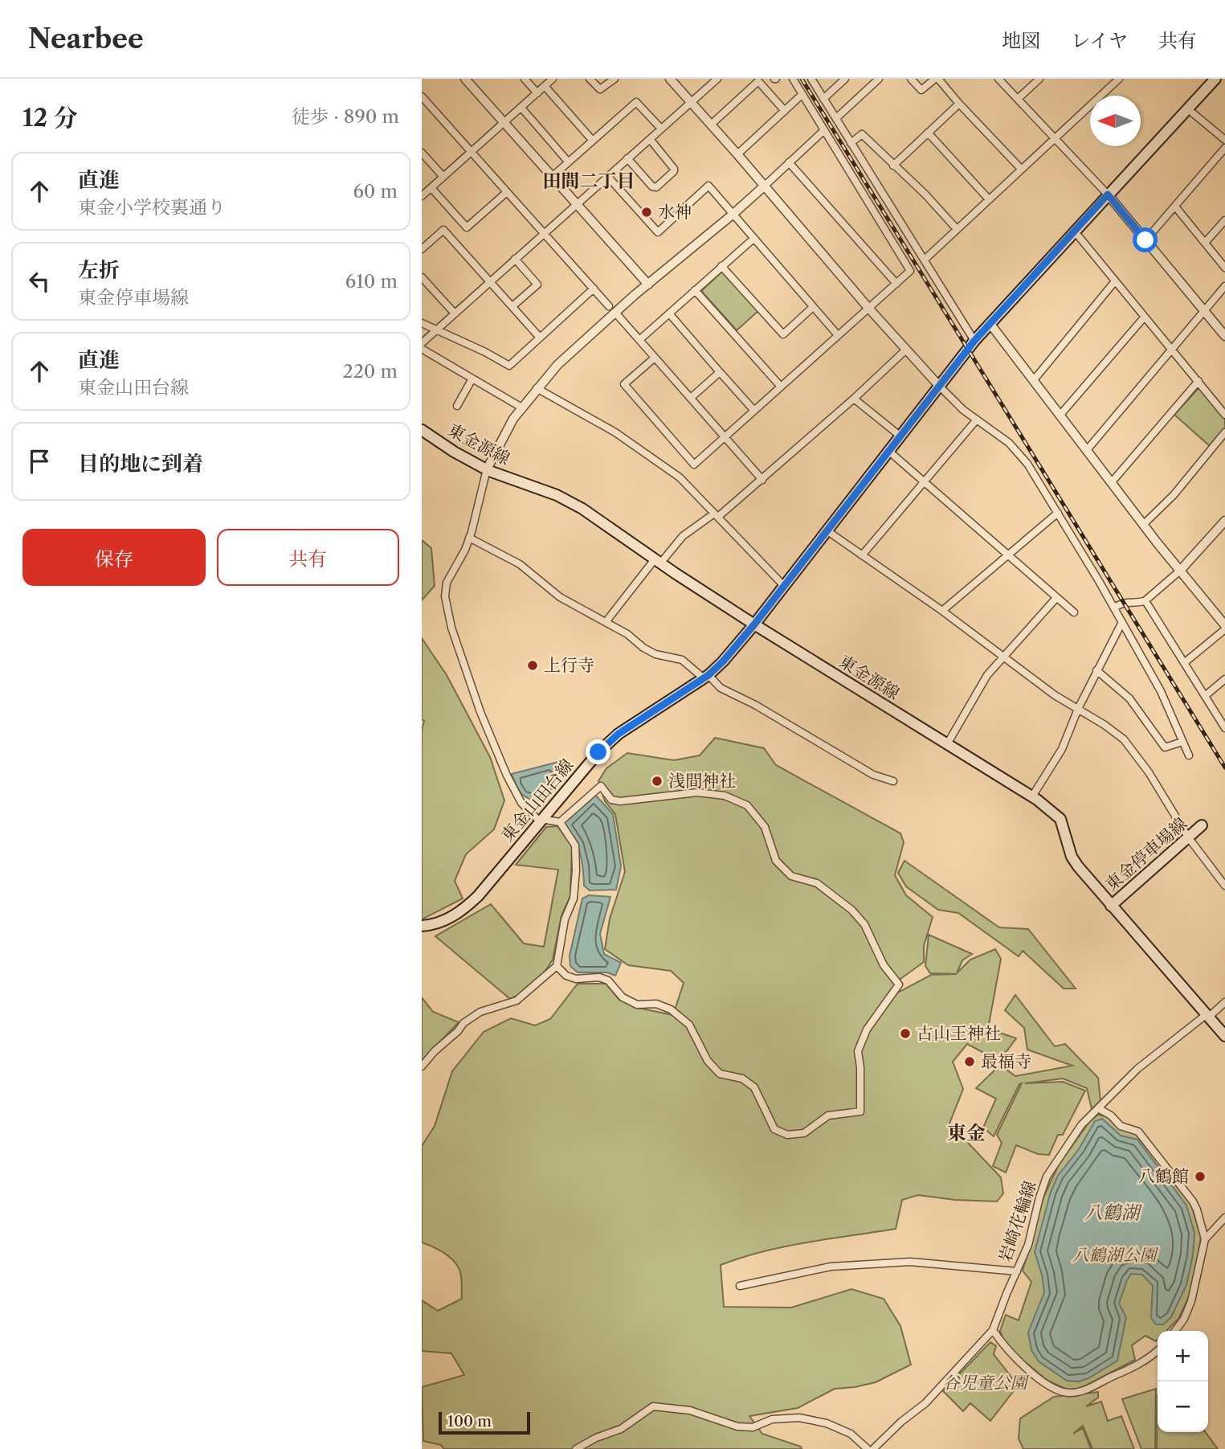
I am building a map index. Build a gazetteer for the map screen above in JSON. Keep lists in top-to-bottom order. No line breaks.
{"streets":{"main road":["東金源線","東金山田台線","東金停車場線"],"street":["岩崎花輪線"]},"crossings":[["東金源線","東金山田台線"],["東金源線","東金停車場線"],["東金源線","岩崎花輪線"]],"districts":["田間二丁目","東金"],"water":["八鶴湖"],"parks":["八鶴湖公園","谷児童公園"],"places":["水神","上行寺","浅間神社","古山王神社","最福寺","八鶴館"],"scale_bar":"100 m","north":"left","page":{"header":"Nearbee","nav":["地図","レイヤ","共有"],"heading":["12 分","徒歩 · 890 m"],"list":[["直進","東金小学校裏通り","60 m"],["左折","東金停車場線","610 m"],["直進","東金山田台線","220 m"],"目的地に到着"],"buttons":["保存","共有"],"map_buttons":["+","−"],"scale":"100 m"}}
